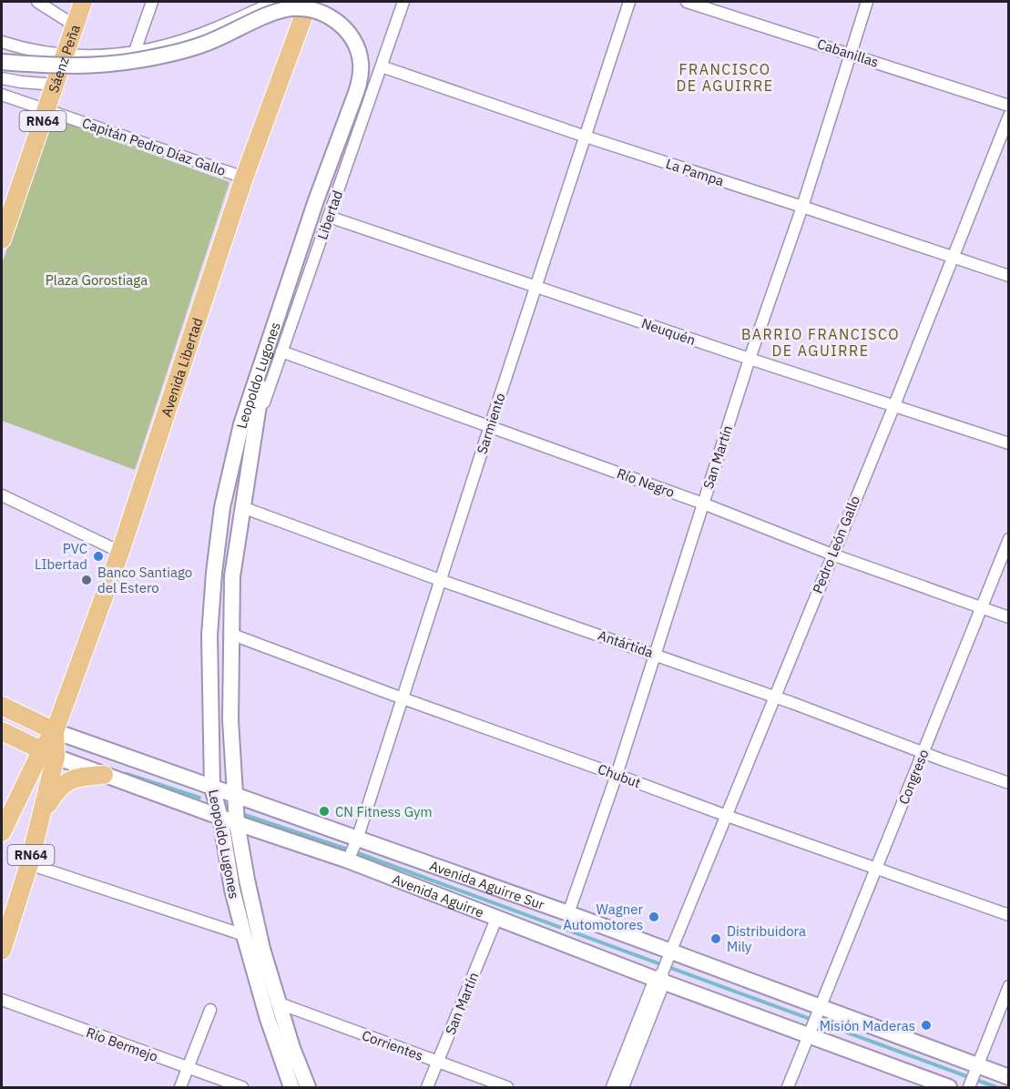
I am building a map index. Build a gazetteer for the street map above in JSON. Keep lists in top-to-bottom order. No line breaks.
{"streets":{"main road":["Sáenz Peña","RN64","Avenida Libertad","Leopoldo Lugones","Avenida Aguirre Sur","Avenida Aguirre"],"street":["Cabanillas","Capitán Pedro Díaz Gallo","La Pampa","Libertad","Neuquén","Sarmiento","San Martín","Río Negro","Pedro León Gallo","Antártida","Chubut","Congreso","Río Bermejo","Corrientes"]},"crossings":[["Cabanillas","San Martín"],["Sáenz Peña","Capitán Pedro Díaz Gallo"],["Capitán Pedro Díaz Gallo","Avenida Libertad"],["La Pampa","Libertad"],["La Pampa","Sarmiento"],["La Pampa","San Martín"],["La Pampa","Pedro León Gallo"],["Libertad","Neuquén"],["Libertad","Leopoldo Lugones"],["Libertad","Río Negro"],["Neuquén","Sarmiento"],["Neuquén","San Martín"],["Neuquén","Pedro León Gallo"],["Avenida Libertad","Avenida Aguirre Sur"],["Leopoldo Lugones","Antártida"],["Leopoldo Lugones","Chubut"],["Leopoldo Lugones","Avenida Aguirre Sur"],["Leopoldo Lugones","Avenida Aguirre"],["Leopoldo Lugones","Corrientes"],["Sarmiento","Río Negro"],["Sarmiento","Antártida"],["Sarmiento","Chubut"],["Sarmiento","Avenida Aguirre Sur"],["Sarmiento","Avenida Aguirre"],["San Martín","Río Negro"],["San Martín","Antártida"],["San Martín","Chubut"],["San Martín","Avenida Aguirre Sur"],["San Martín","Avenida Aguirre"],["San Martín","Corrientes"],["Río Negro","Pedro León Gallo"],["Río Negro","Congreso"],["Pedro León Gallo","Antártida"],["Pedro León Gallo","Chubut"],["Pedro León Gallo","Avenida Aguirre Sur"],["Pedro León Gallo","Avenida Aguirre"],["Antártida","Congreso"],["Chubut","Congreso"],["Congreso","Avenida Aguirre Sur"],["Avenida Aguirre Sur","Avenida Aguirre"]],"districts":["FRANCISCO DE AGUIRRE","BARRIO FRANCISCO DE AGUIRRE"],"parks":["Plaza Gorostiaga"],"places":["PVC LIbertad","Banco Santiago del Estero","CN Fitness Gym","Wagner Automotores","Distribuidora Mily","Misión Maderas"]}
